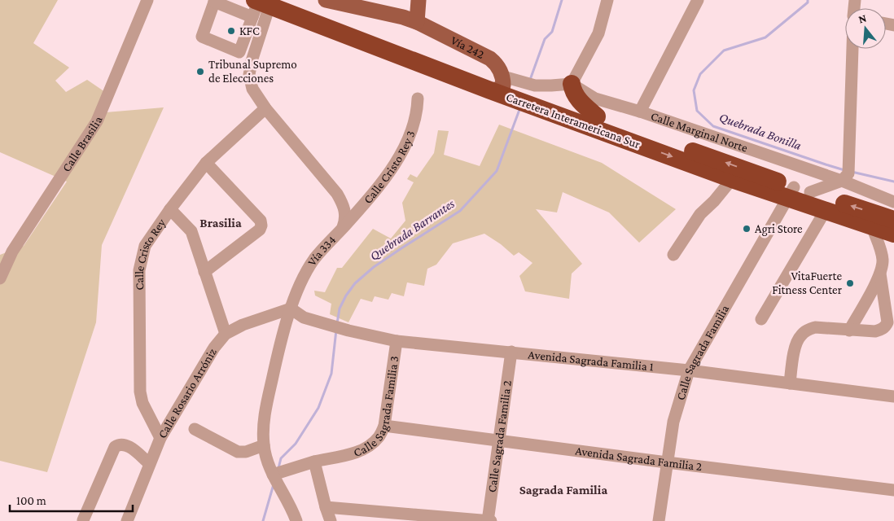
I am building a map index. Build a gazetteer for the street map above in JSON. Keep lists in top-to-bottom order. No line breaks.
{"streets":{"highway":["Carretera Interamericana Sur"],"main road":["Vía 242"],"street":["Calle Marginal Norte","Calle Brasilia","Calle Cristo Rey 3","Vía 334","Calle Cristo Rey","Calle Sagrada Familia","Avenida Sagrada Familia 1","Calle Rosario Arróniz","Calle Sagrada Familia 3","Calle Sagrada Familia 2","Avenida Sagrada Familia 2"]},"crossings":[["Vía 242","Carretera Interamericana Sur"],["Carretera Interamericana Sur","Vía 334"],["Carretera Interamericana Sur","Calle Sagrada Familia"],["Calle Cristo Rey 3","Vía 334"],["Vía 334","Calle Cristo Rey"],["Vía 334","Avenida Sagrada Familia 1"],["Vía 334","Calle Rosario Arróniz"],["Vía 334","Calle Sagrada Familia 3"],["Calle Cristo Rey","Calle Rosario Arróniz"],["Calle Sagrada Familia","Avenida Sagrada Familia 1"],["Calle Sagrada Familia","Avenida Sagrada Familia 2"],["Avenida Sagrada Familia 1","Calle Rosario Arróniz"],["Avenida Sagrada Familia 1","Calle Sagrada Familia 3"],["Avenida Sagrada Familia 1","Calle Sagrada Familia 2"],["Calle Sagrada Familia 3","Avenida Sagrada Familia 2"],["Calle Sagrada Familia 2","Avenida Sagrada Familia 2"]],"districts":["Brasilia","Sagrada Familia"],"water":["Quebrada Bonilla","Quebrada Barrantes"],"places":["KFC","Tribunal Supremo de Elecciones","Agri Store","VitaFuerte Fitness Center"],"scale_bar":"100 m","north":"top"}
